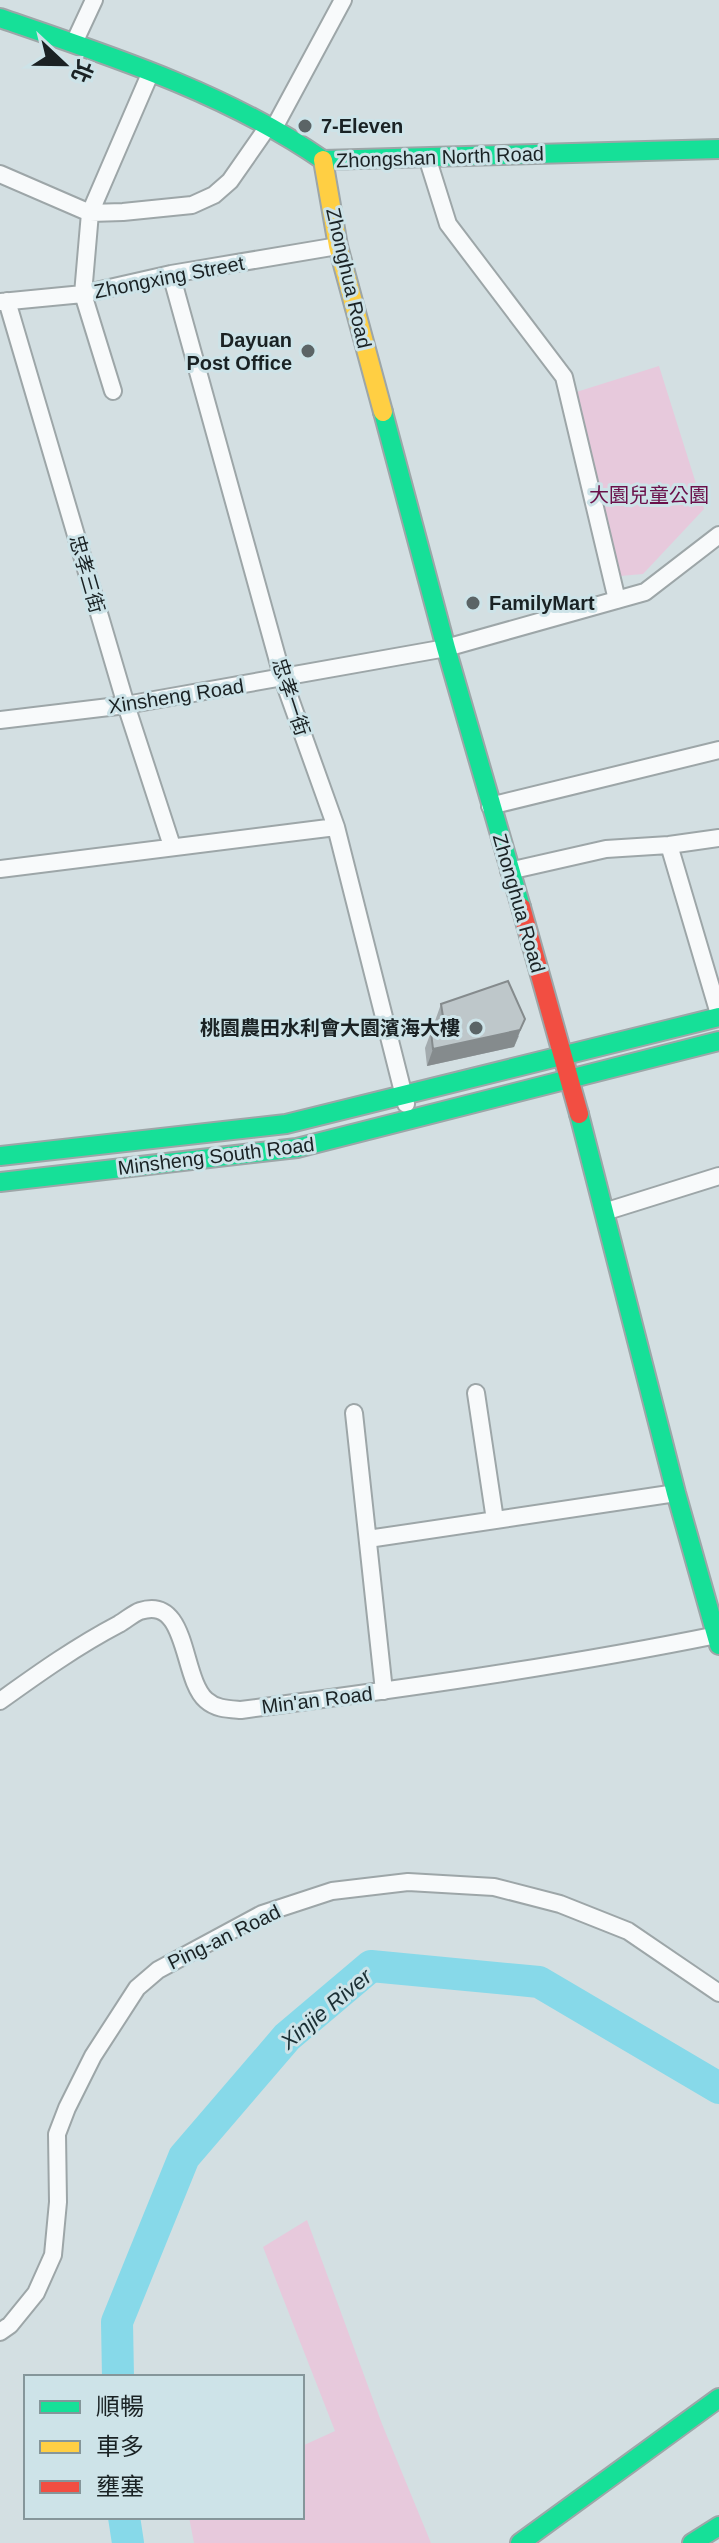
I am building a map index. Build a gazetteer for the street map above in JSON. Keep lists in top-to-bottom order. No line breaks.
{"streets":{"main road":["Zhongshan North Road","Zhonghua Road","Minsheng South Road"],"street":["Zhongxing Street","忠孝三街","Xinsheng Road","忠孝一街","Min'an Road","Ping-an Road"]},"crossings":[["Zhongshan North Road","Zhonghua Road"],["Zhongxing Street","Zhonghua Road"],["Zhongxing Street","忠孝三街"],["Zhongxing Street","忠孝一街"],["Zhonghua Road","Xinsheng Road"],["Zhonghua Road","Minsheng South Road"],["Zhonghua Road","Min'an Road"],["忠孝三街","Xinsheng Road"],["Xinsheng Road","忠孝一街"],["忠孝一街","Minsheng South Road"]],"water":["Xinjie River"],"parks":["大園兒童公園"],"places":["7-Eleven","Dayuan Post Office","FamilyMart","桃園農田水利會大園濱海大樓"],"legend":["順暢","車多","壅塞"],"north":"right"}
